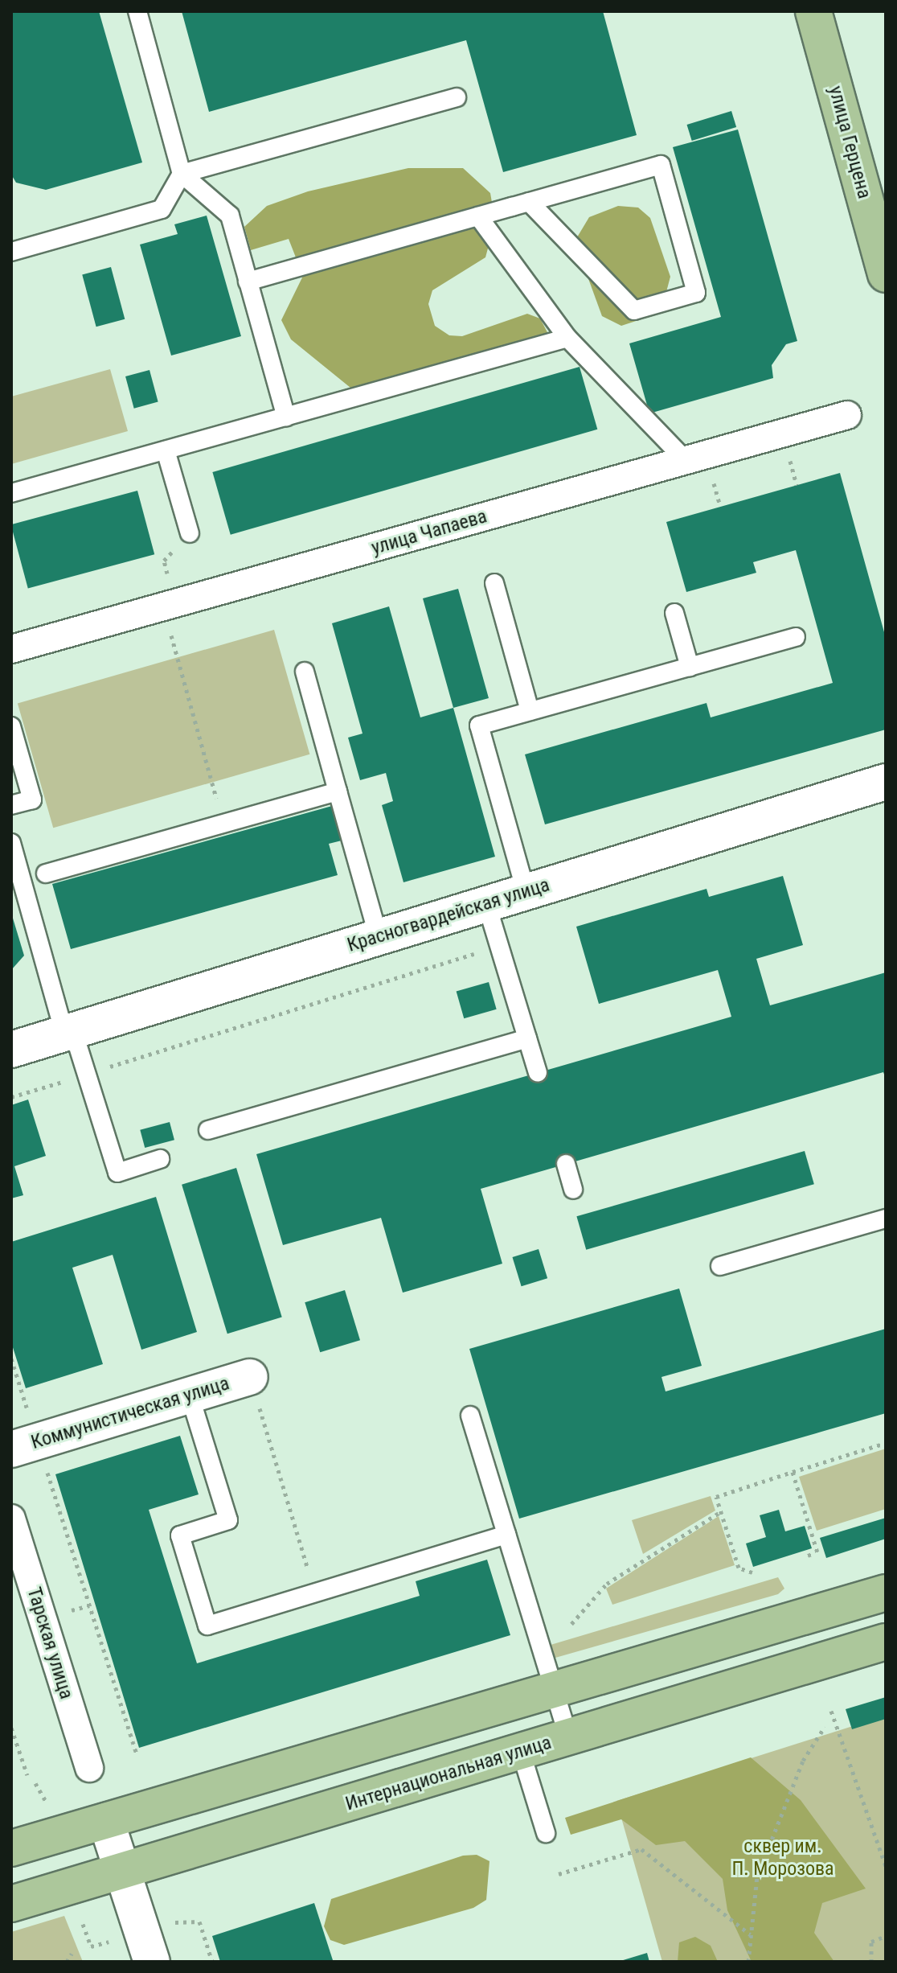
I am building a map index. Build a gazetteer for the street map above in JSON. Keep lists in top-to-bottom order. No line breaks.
{"streets":{"main road":["улица Герцена","Интернациональная улица"],"street":["улица Чапаева","Красногвардейская улица","Коммунистическая улица","Тарская улица"]},"parks":["сквер им. П. Морозова"]}
